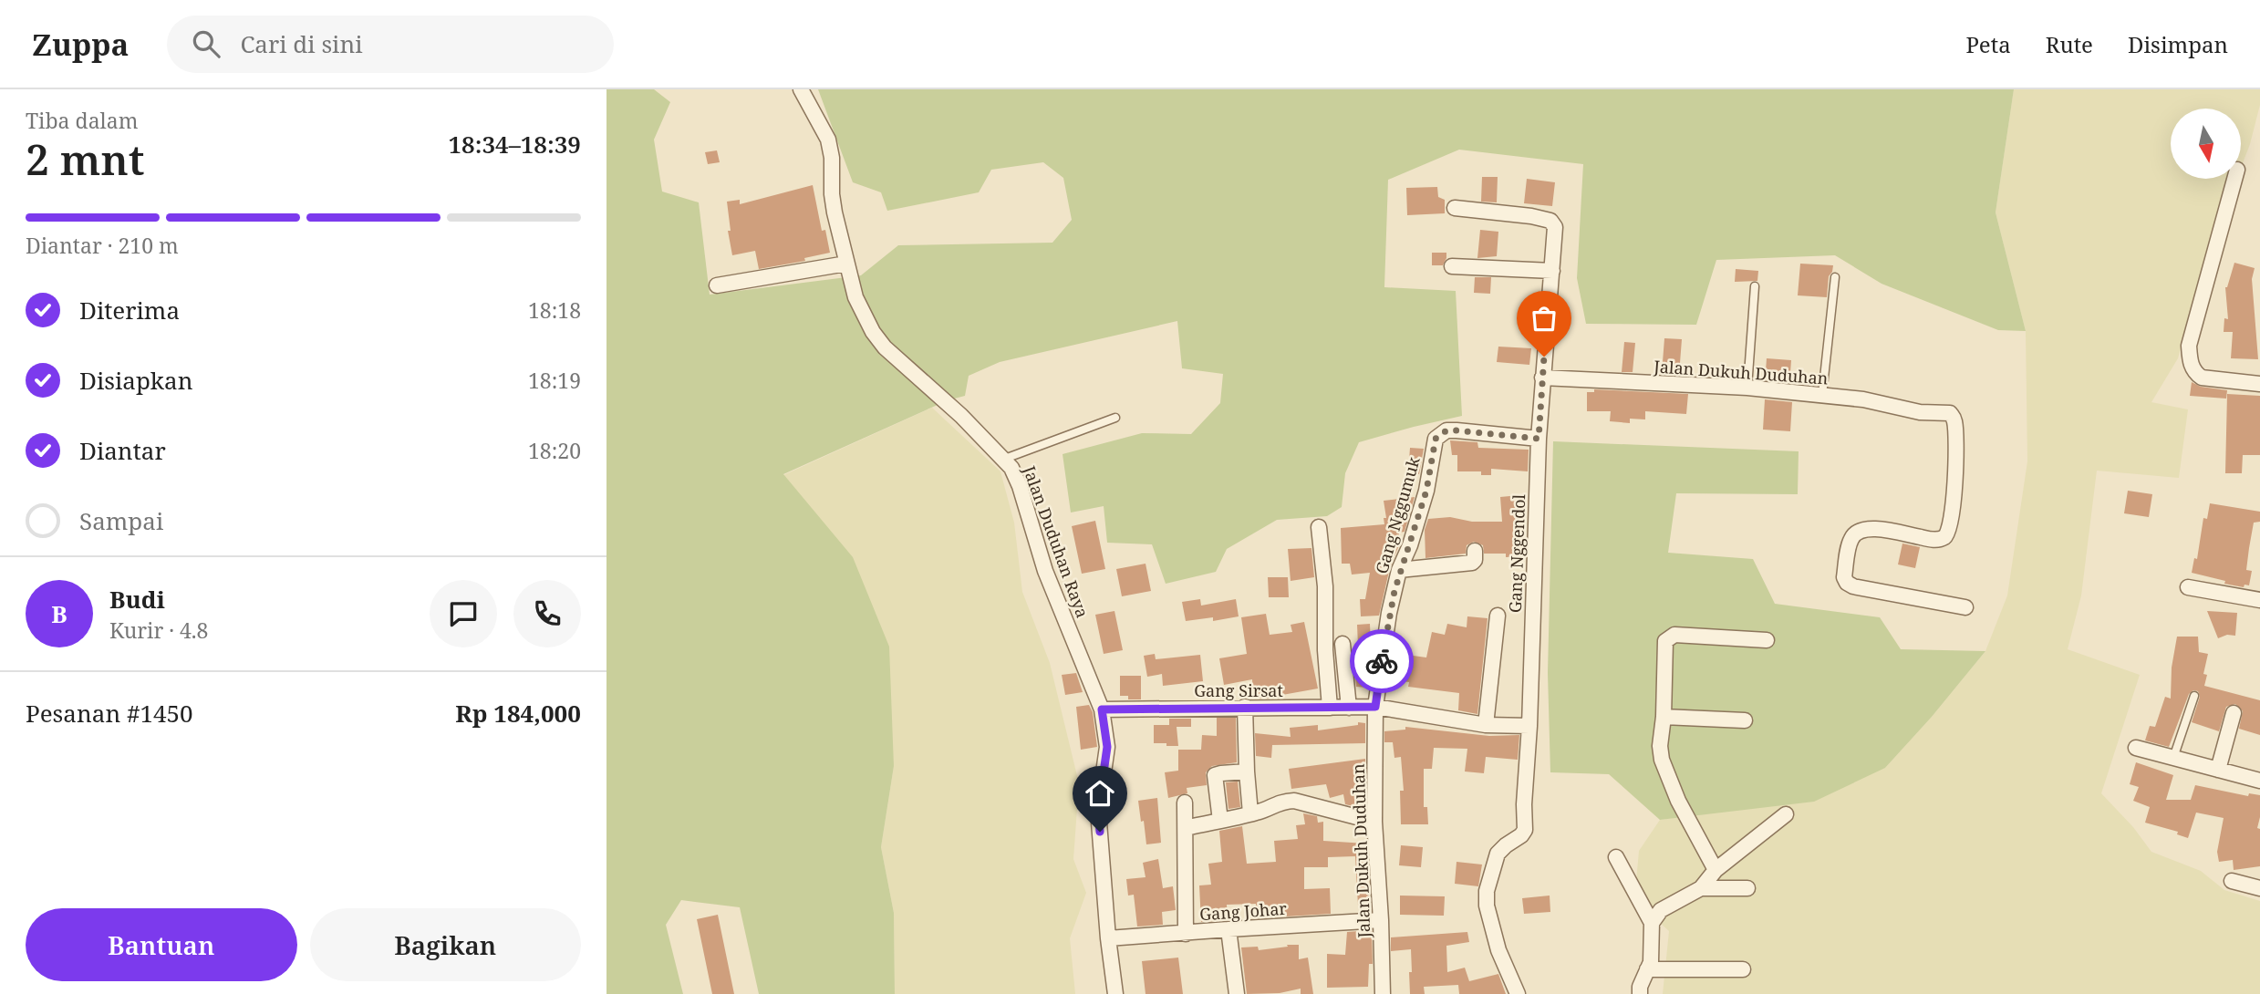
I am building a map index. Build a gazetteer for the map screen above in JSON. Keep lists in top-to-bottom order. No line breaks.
{"streets":{"street":["Jalan Dukuh Duduhan","Gang Nggumuk","Jalan Duduhan Raya","Gang Nggendol","Gang Sirsat","Gang Johar"]},"crossings":[["Jalan Dukuh Duduhan","Gang Nggumuk"],["Jalan Dukuh Duduhan","Gang Nggendol"],["Jalan Dukuh Duduhan","Gang Sirsat"],["Jalan Dukuh Duduhan","Gang Johar"],["Gang Nggumuk","Gang Nggendol"],["Gang Nggumuk","Gang Sirsat"],["Jalan Duduhan Raya","Gang Sirsat"],["Jalan Duduhan Raya","Gang Johar"]],"north":"bottom","page":{"header":"Zuppa","search":"Cari di sini","nav":["Peta","Rute","Disimpan"],"heading":["2 mnt","Tiba dalam","18:34–18:39"],"panel":["Budi","Kurir · 4.8","Pesanan #1450","Rp 184,000"],"bar":"Diantar · 210 m","list":[["Diterima","18:18"],["Disiapkan","18:19"],["Diantar","18:20"],"Sampai"],"round":"B","buttons":["Bantuan","Bagikan"]}}
